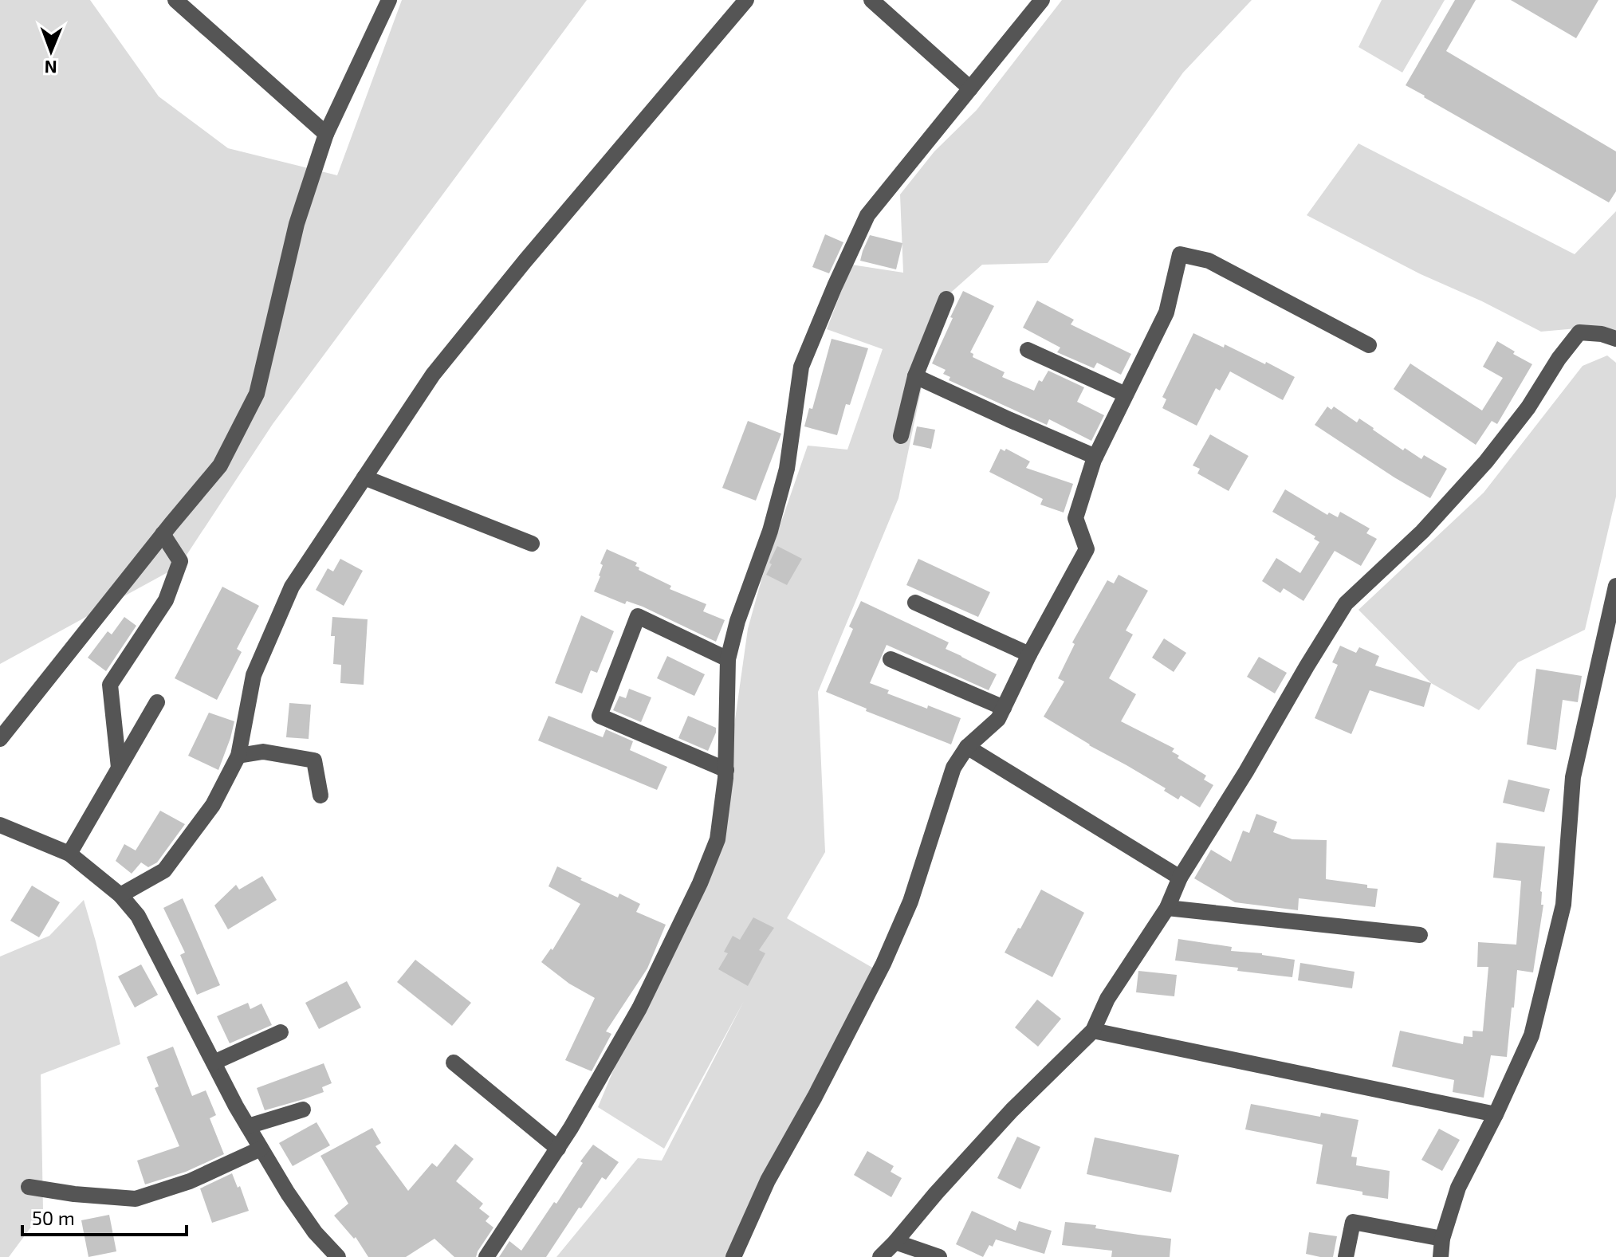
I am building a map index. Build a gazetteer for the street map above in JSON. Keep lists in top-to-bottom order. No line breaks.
{"scale_bar":"50 m","north":"bottom"}
